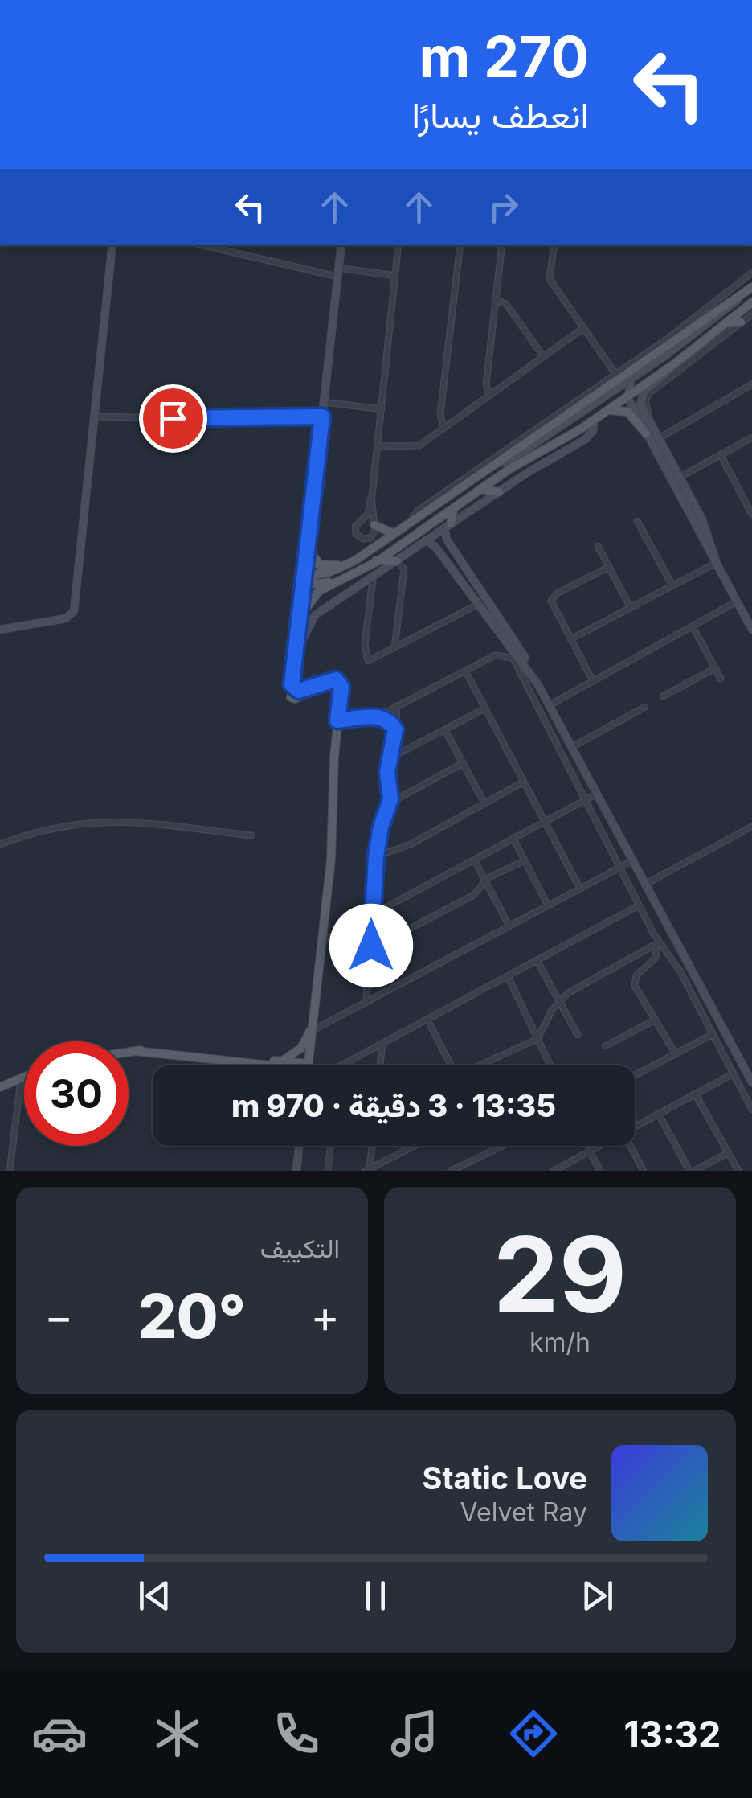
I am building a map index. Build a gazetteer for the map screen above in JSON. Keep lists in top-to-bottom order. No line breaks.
{"page":{"turn":["270 m","انعطف يسارًا"],"limit":"30","trip":"13:35 · 3 دقيقة · 970 m","tile":[["29","km/h"],"التكييف"],"heat":["−","20°","+"],"song":["Static Love","Velvet Ray"],"tabs":"13:32"}}
